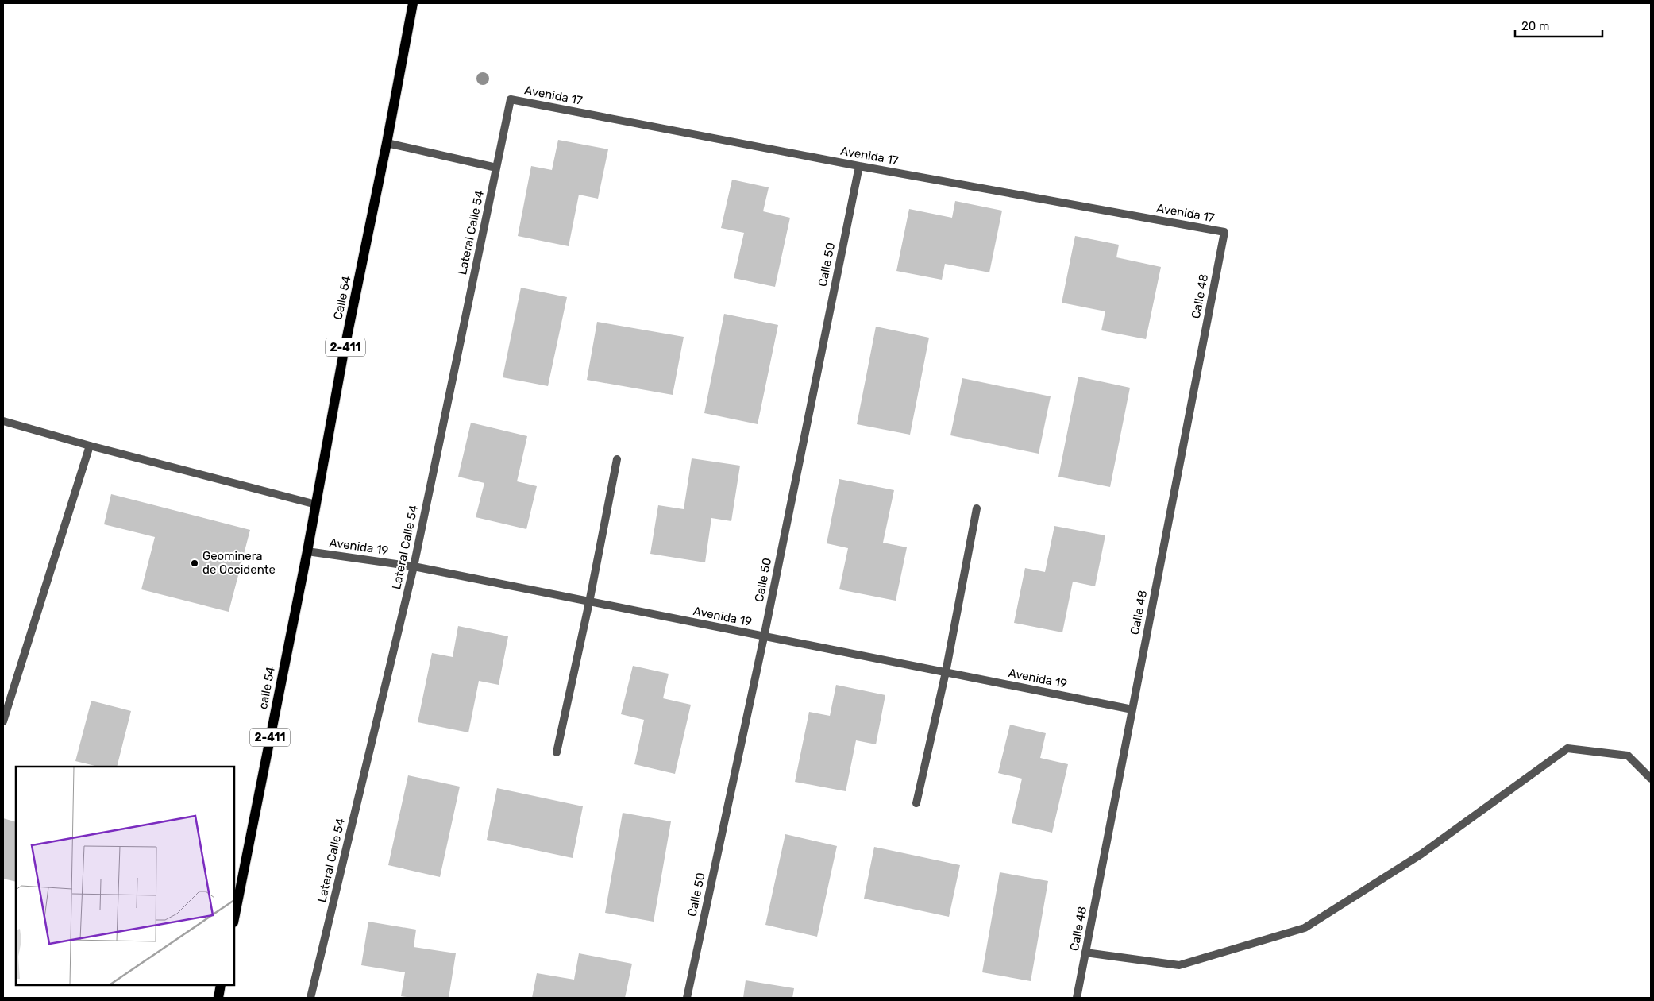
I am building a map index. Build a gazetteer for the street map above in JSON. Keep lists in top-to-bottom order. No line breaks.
{"streets":{"main road":["Calle 54","2-411","calle 54"],"street":["Avenida 17","Lateral Calle 54","Calle 50","Calle 48","Avenida 19"]},"crossings":[["Avenida 17","Lateral Calle 54"],["Avenida 17","Calle 50"],["Avenida 17","Calle 48"],["Lateral Calle 54","Avenida 19"],["Calle 50","Avenida 19"],["Calle 48","Avenida 19"],["Calle 54","2-411"],["Calle 54","Avenida 19"],["Calle 54","calle 54"],["Avenida 19","calle 54"]],"places":["Geominera de Occidente"],"scale_bar":"20 m"}
